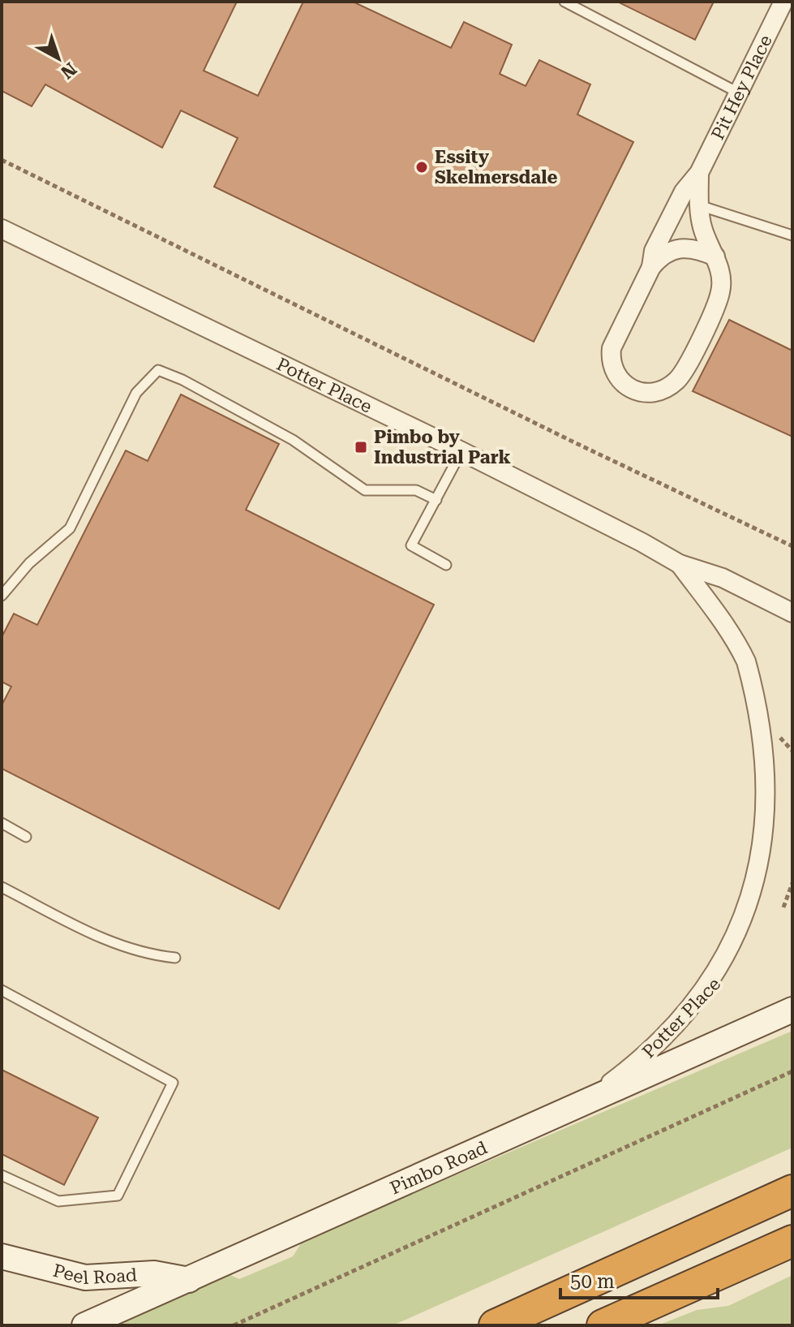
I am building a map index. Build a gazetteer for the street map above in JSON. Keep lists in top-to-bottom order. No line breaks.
{"streets":{"street":["Pit Hey Place","Potter Place","Pimbo Road","Peel Road"]},"crossings":[["Potter Place","Pimbo Road"],["Pimbo Road","Peel Road"]],"places":{"other":["Essity Skelmersdale"],"transit":["Pimbo by Industrial Park"]},"scale_bar":"50 m","north":"bottom right"}
